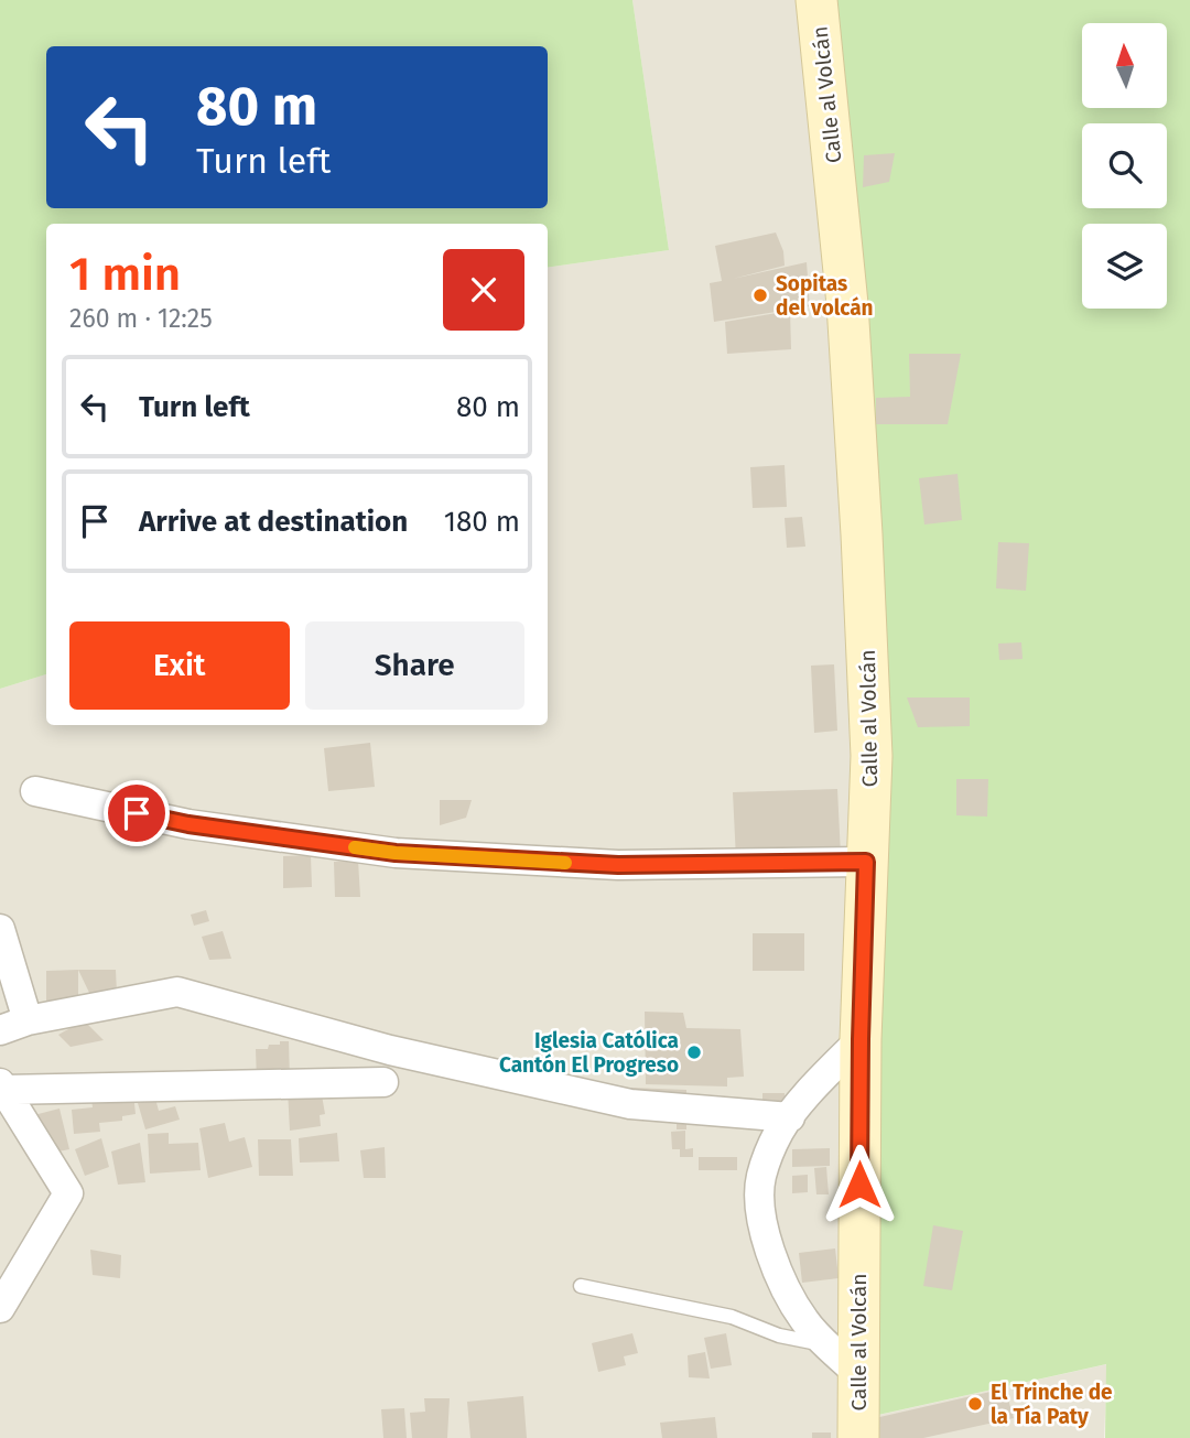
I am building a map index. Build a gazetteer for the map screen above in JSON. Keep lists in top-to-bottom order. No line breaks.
{"streets":{"street":["Calle al Volcán"]},"places":["Sopitas del volcán","Iglesia Católica Cantón El Progreso","El Trinche de la Tía Paty"],"north":"top","page":{"turn":["80 m","Turn left"],"heading":["1 min","260 m · 12:25"],"list":[{"name":"Turn left","value":"80 m"},{"name":"Arrive at destination","value":"180 m"}],"buttons":["Exit","Share"]}}
